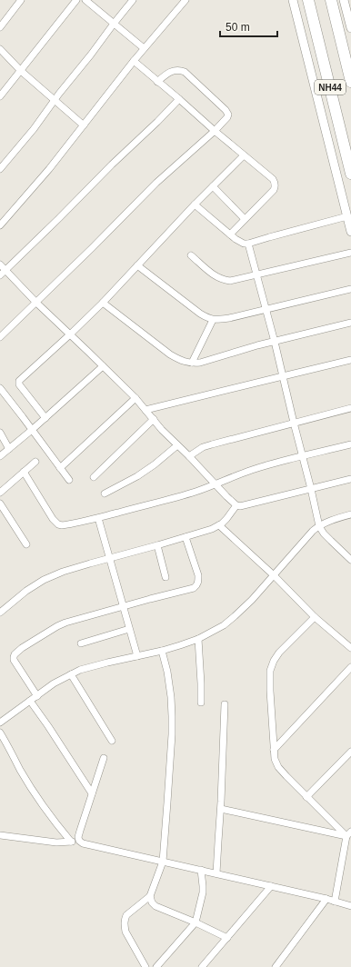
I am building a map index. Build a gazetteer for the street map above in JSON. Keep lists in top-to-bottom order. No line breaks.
{"streets":{"highway":["NH44"]},"scale_bar":"50 m"}
